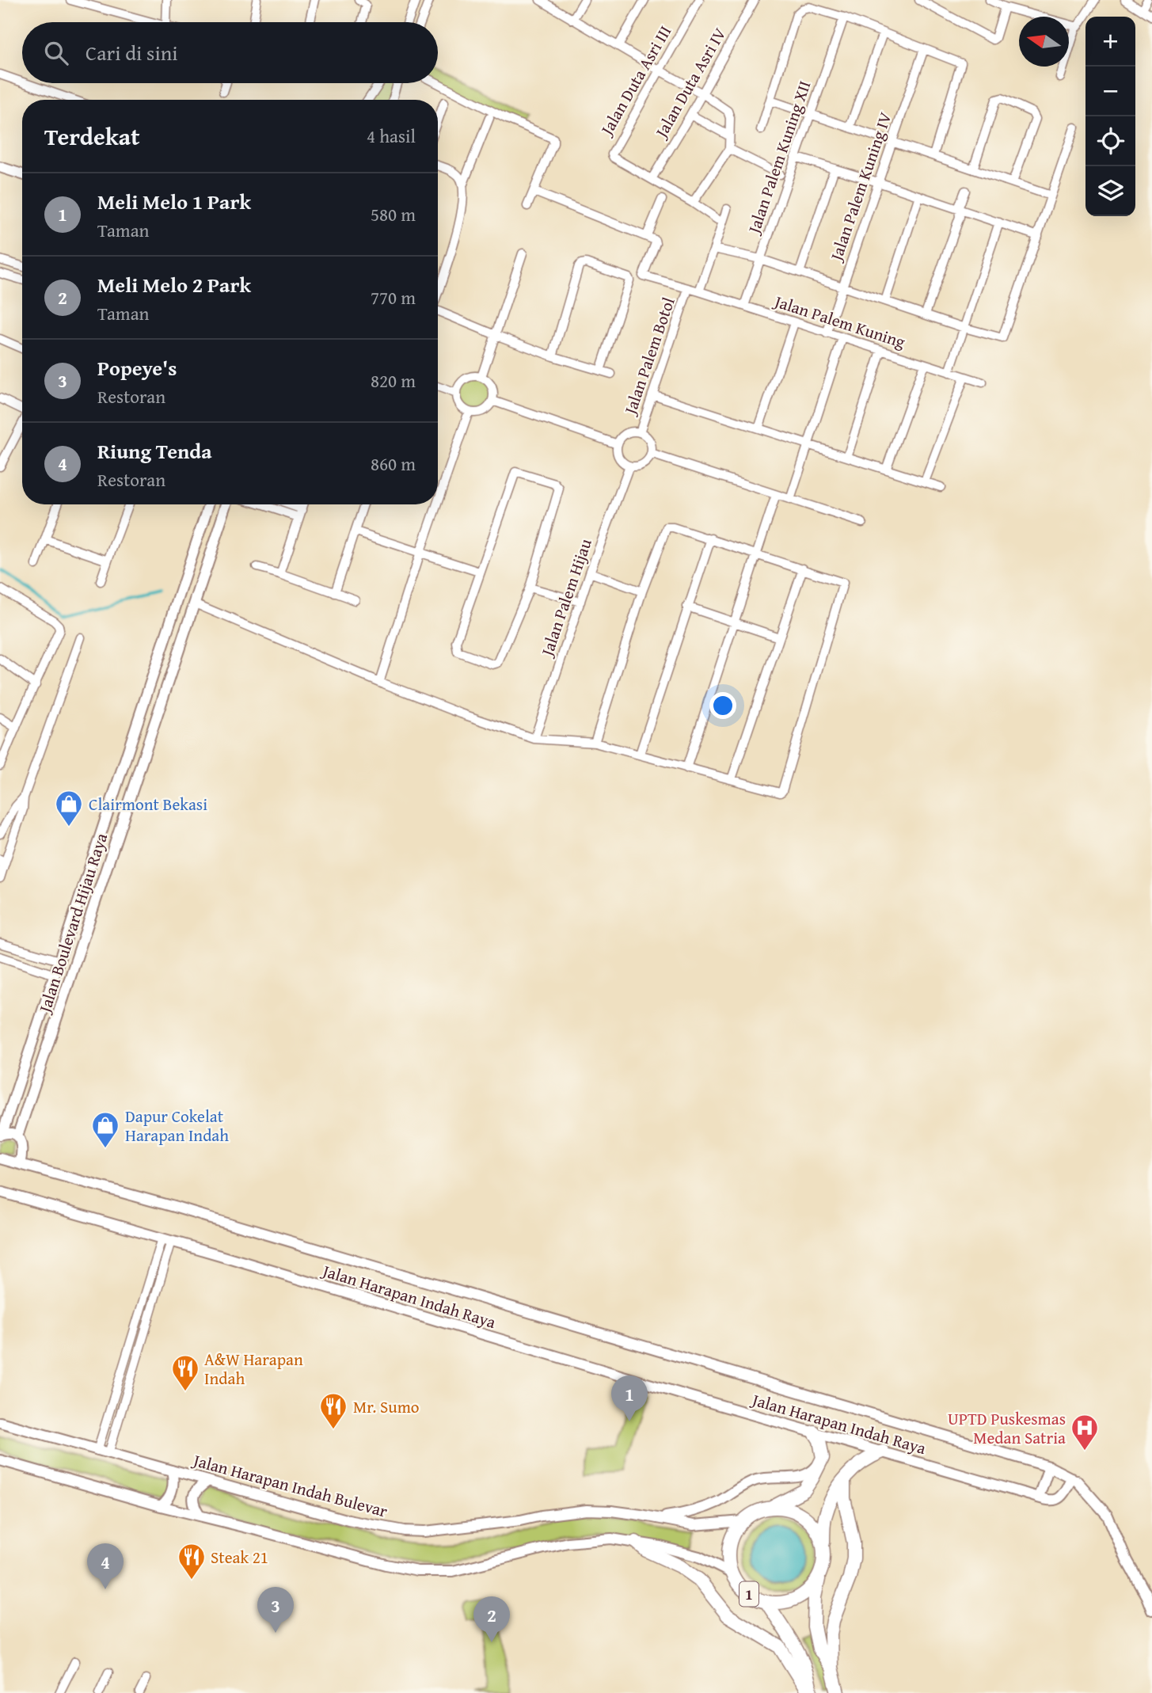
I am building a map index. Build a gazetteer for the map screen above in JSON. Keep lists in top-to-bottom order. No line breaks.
{"streets":{"highway":["1"],"street":["Jalan Duta Asri III","Jalan Duta Asri IV","Jalan Palem Kuning XII","Jalan Palem Kuning IV","Jalan Palem Kuning","Jalan Palem Botol","Jalan Palem Hijau","Jalan Boulevard Hijau Raya","Jalan Harapan Indah Raya","Jalan Harapan Indah Bulevar"]},"crossings":[["Jalan Duta Asri III","Jalan Duta Asri IV"],["Jalan Palem Kuning XII","Jalan Palem Kuning"],["Jalan Palem Kuning IV","Jalan Palem Kuning"],["Jalan Palem Kuning","Jalan Palem Botol"],["Jalan Palem Botol","Jalan Palem Hijau"],["Jalan Harapan Indah Bulevar","1"]],"places":{"shop":["Clairmont Bekasi","Dapur Cokelat Harapan Indah"],"restaurant":["A&W Harapan Indah","Mr. Sumo","Steak 21"],"hospital":["UPTD Puskesmas Medan Satria"]},"north":"left","page":{"map_buttons":["+","−"],"search":"Cari di sini","heading":["Terdekat","4 hasil"],"list":[{"mark":"1","name":"Meli Melo 1 Park","note":"Taman","value":"580 m"},{"mark":"2","name":"Meli Melo 2 Park","note":"Taman","value":"770 m"},{"mark":"3","name":"Popeye's","note":"Restoran","value":"820 m"},{"mark":"4","name":"Riung Tenda","note":"Restoran","value":"860 m"}],"pins":["1","4","3","2"]}}
